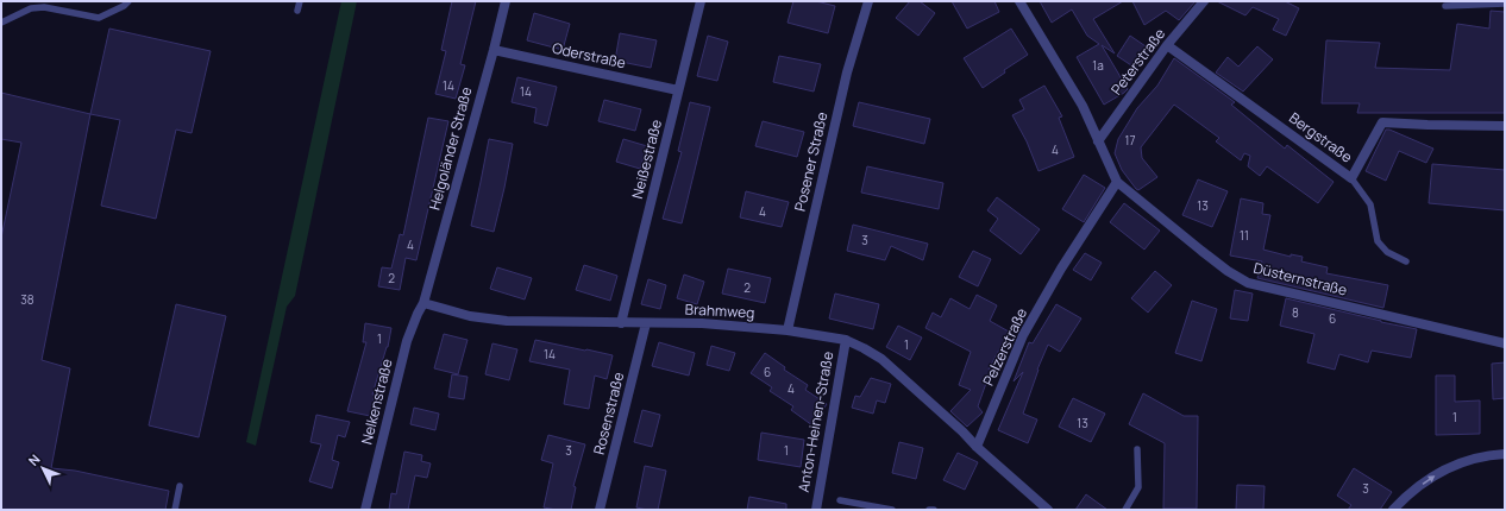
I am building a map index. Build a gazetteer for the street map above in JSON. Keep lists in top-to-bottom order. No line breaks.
{"streets":{"street":["Oderstraße","Peterstraße","Bergstraße","Helgoländer Straße","Neißestraße","Posener Straße","Düsternstraße","Brahmweg","Pelzerstraße","Nelkenstraße","Rosenstraße","Anton-Heinen-Straße"]},"crossings":[["Oderstraße","Helgoländer Straße"],["Oderstraße","Neißestraße"],["Peterstraße","Bergstraße"],["Helgoländer Straße","Brahmweg"],["Helgoländer Straße","Nelkenstraße"],["Neißestraße","Brahmweg"],["Posener Straße","Brahmweg"],["Düsternstraße","Pelzerstraße"],["Brahmweg","Pelzerstraße"],["Brahmweg","Nelkenstraße"],["Brahmweg","Rosenstraße"],["Brahmweg","Anton-Heinen-Straße"]],"house_numbers":["1a","14","14","17","4","13","4","11","3","4","2","2","38","8","6","1","1","14","6","4","1","13","3","1","3"],"north":"top left"}
